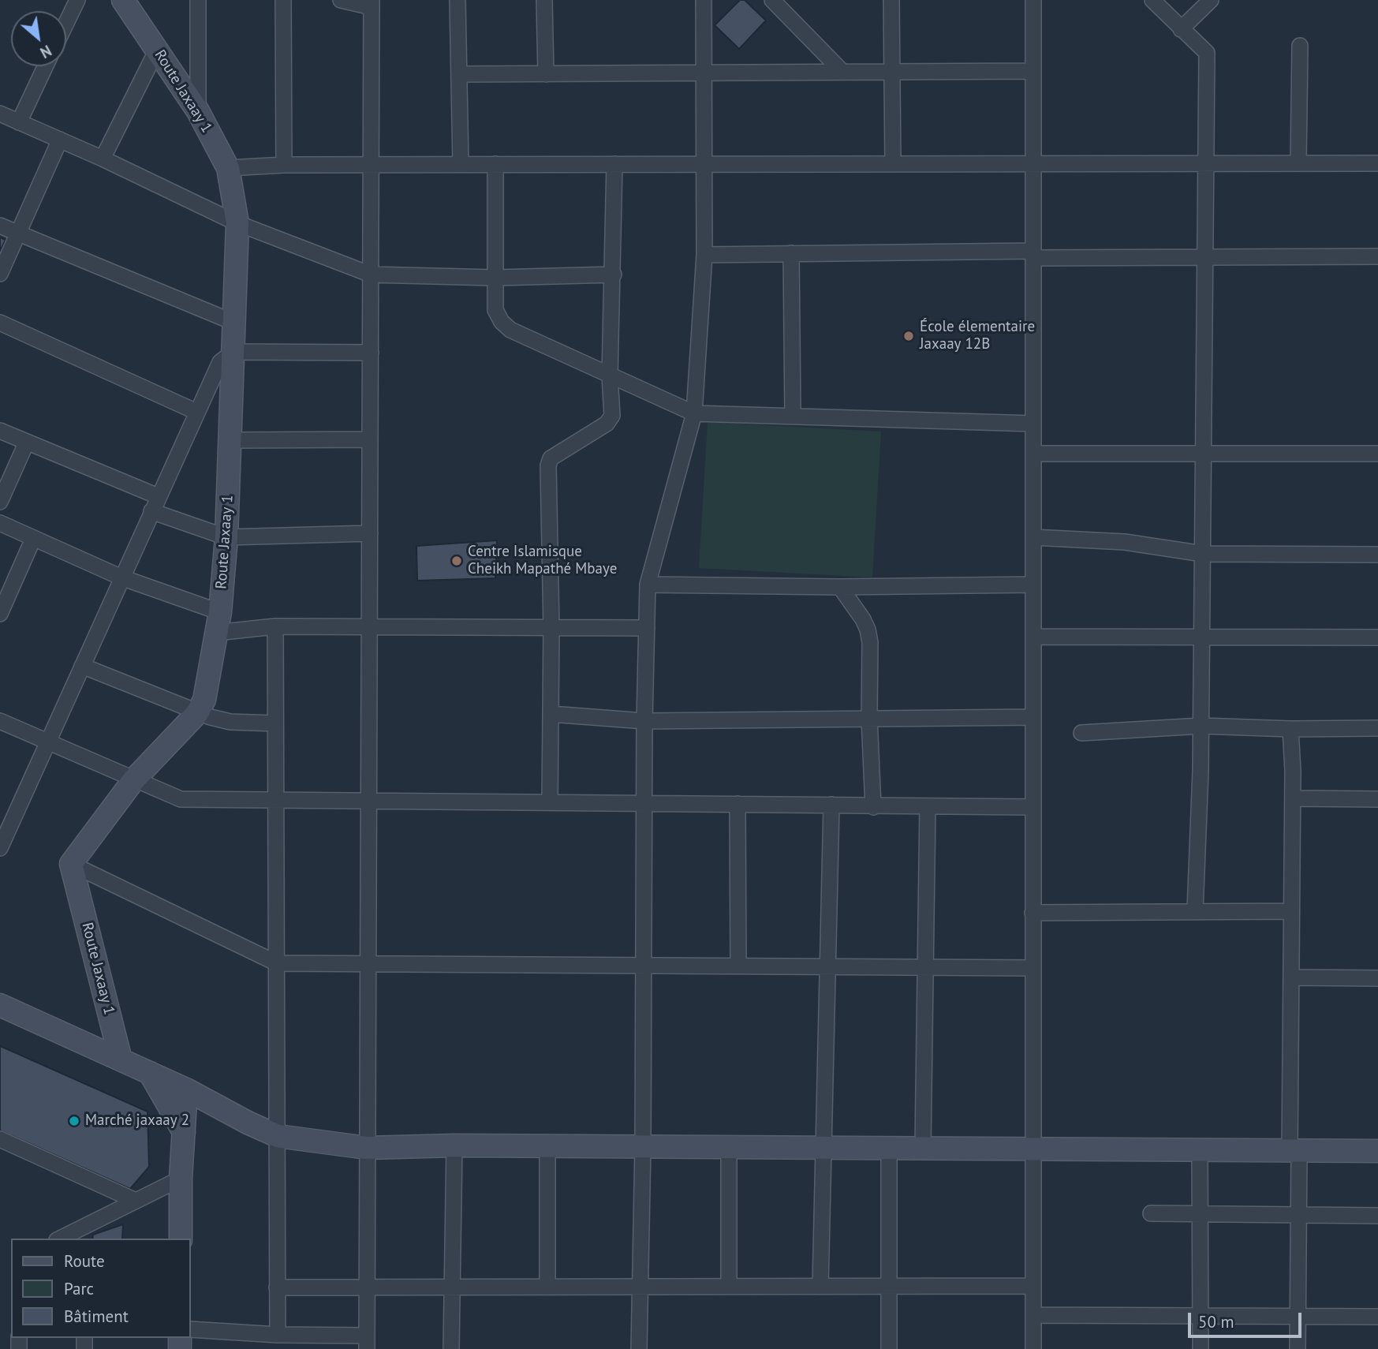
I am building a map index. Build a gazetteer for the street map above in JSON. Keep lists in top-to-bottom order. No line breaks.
{"streets":{"street":["Route Jaxaay 1"]},"places":["École élementaire Jaxaay 12B","Centre Islamisque Cheikh Mapathé Mbaye","Marché jaxaay 2"],"legend":["Route","Parc","Bâtiment"],"scale_bar":"50 m","north":"bottom right"}
